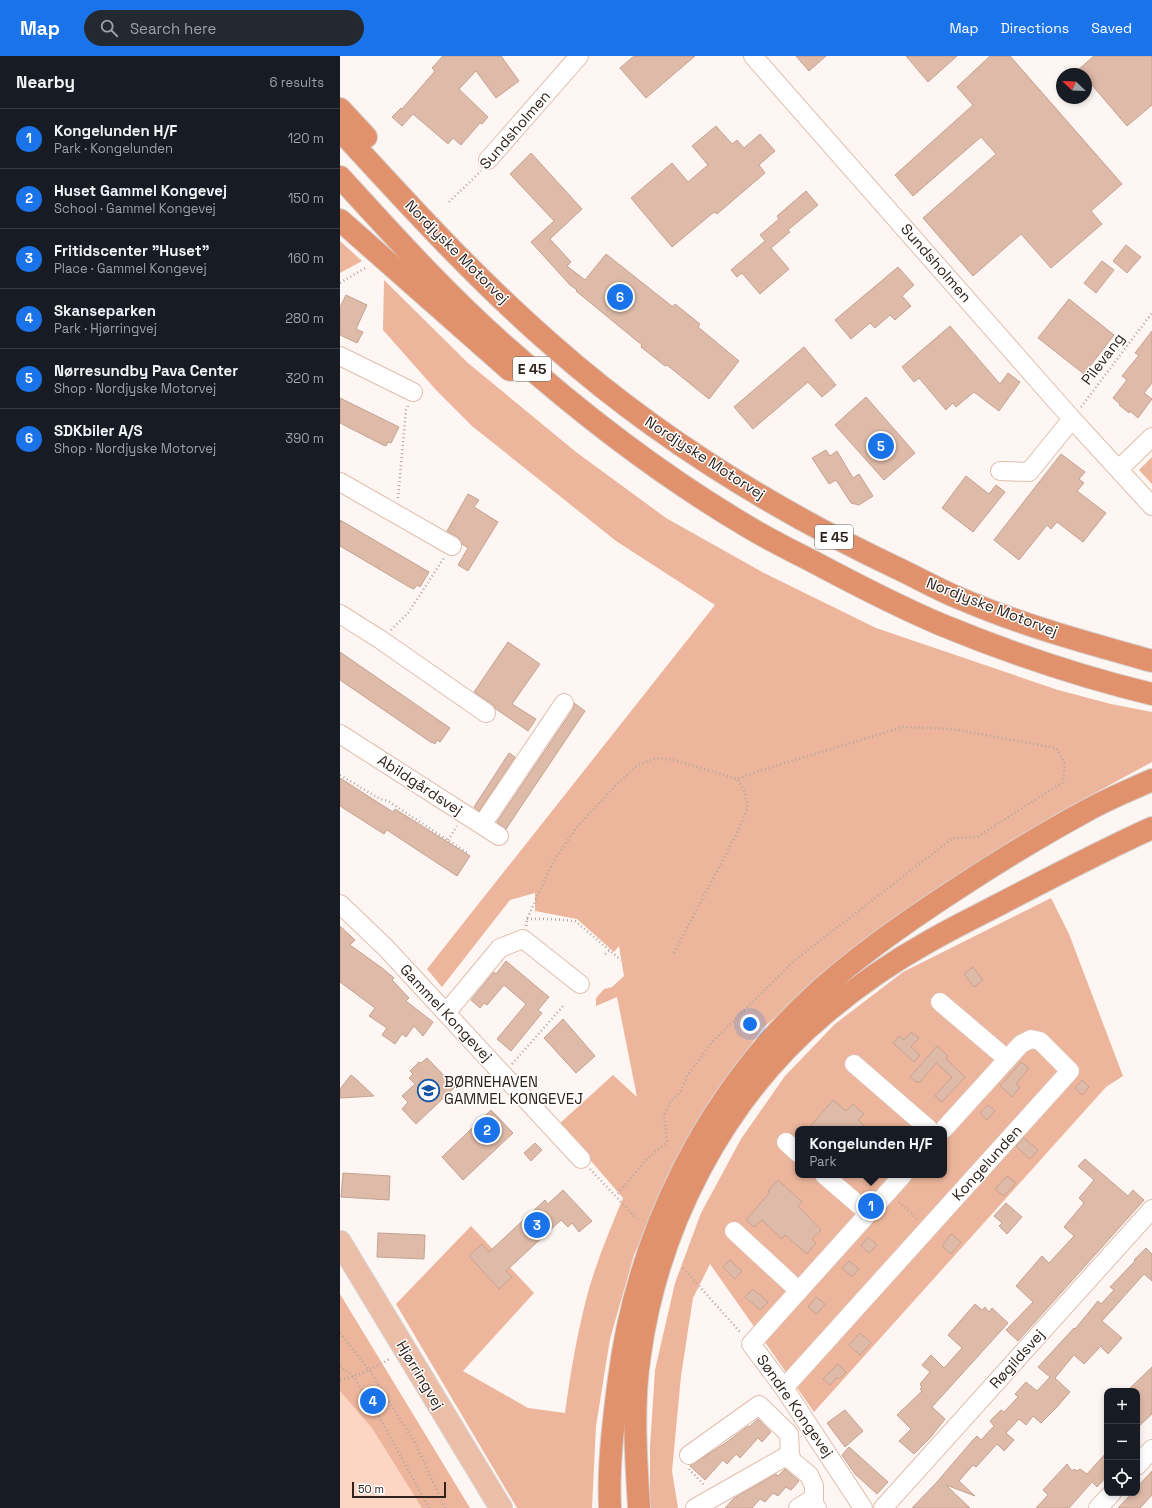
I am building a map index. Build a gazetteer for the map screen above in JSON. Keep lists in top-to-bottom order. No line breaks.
{"streets":{"highway":["Nordjyske Motorvej","E 45"],"main road":["Hjørringvej"],"street":["Sundsholmen","Abildgårdsvej","Gammel Kongevej","Kongelunden","Røgildsvej","Søndre Kongevej"],"path":["Pilevang"]},"crossings":[["Sundsholmen","Pilevang"],["Kongelunden","Søndre Kongevej"]],"places":{"school or university":["BØRNEHAVEN GAMMEL KONGEVEJ"]},"scale_bar":"50 m","north":"top left","page":{"header":"Map","search":"Search here","nav":["Map","Directions","Saved"],"heading":["Nearby","6 results"],"list":[{"mark":"1","name":"Kongelunden H/F","note":"Park · Kongelunden","value":"120 m"},{"mark":"2","name":"Huset Gammel Kongevej","note":"School · Gammel Kongevej","value":"150 m"},{"mark":"3","name":"Fritidscenter \"Huset\"","note":"Place · Gammel Kongevej","value":"160 m"},{"mark":"4","name":"Skanseparken","note":"Park · Hjørringvej","value":"280 m"},{"mark":"5","name":"Nørresundby Pava Center","note":"Shop · Nordjyske Motorvej","value":"320 m"},{"mark":"6","name":"SDKbiler A/S","note":"Shop · Nordjyske Motorvej","value":"390 m"}],"pins":["6","5","2","1","3","4"],"popup":["Kongelunden H/F","Park"],"map_buttons":["+","−"],"scale":"50 m"}}
